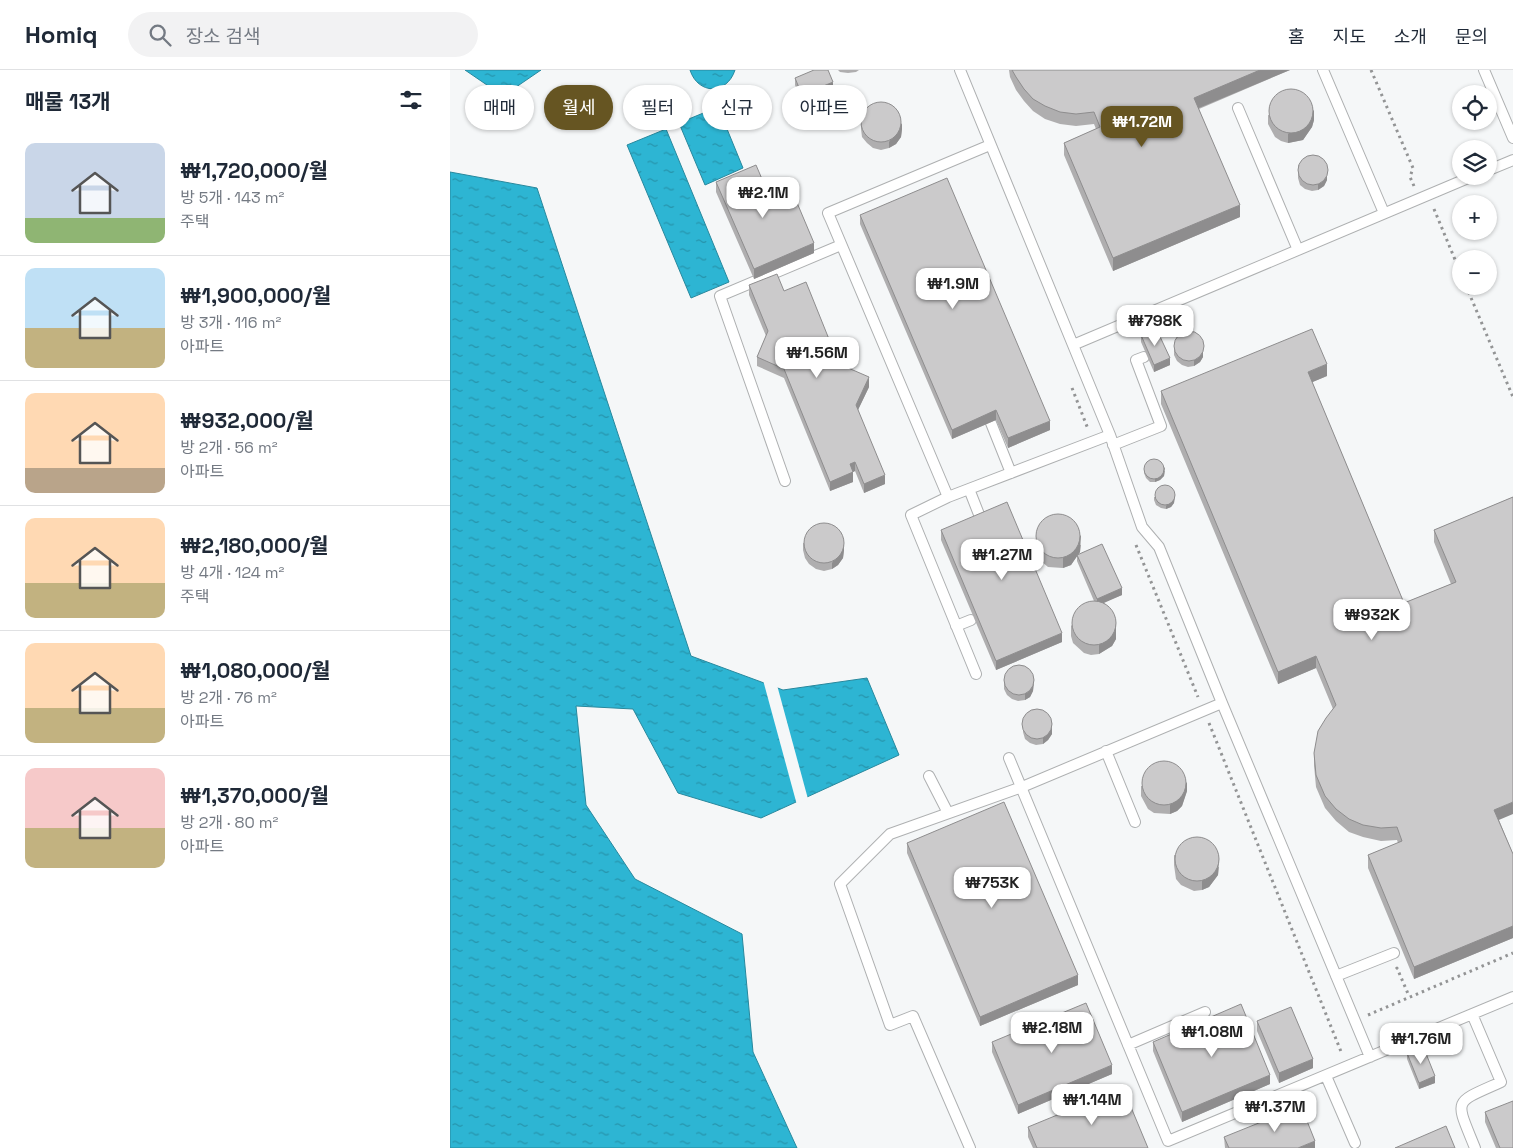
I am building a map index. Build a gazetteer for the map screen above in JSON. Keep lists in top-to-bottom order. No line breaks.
{"page":{"header":"Homiq","search":"장소 검색","nav":["홈","지도","소개","문의"],"heading":"매물 13개","map_buttons":["+","−"],"chip":["매매","월세","필터","신규","아파트"],"price":["₩1.72M","₩2.1M","₩1.9M","₩798K","₩1.56M","₩1.27M","₩932K","₩753K","₩2.18M","₩1.08M","₩1.76M","₩1.14M","₩1.37M"],"list":[{"name":"₩1,720,000/월","note":"방 5개 · 143 m² · 주택"},{"name":"₩1,900,000/월","note":"방 3개 · 116 m² · 아파트"},{"name":"₩932,000/월","note":"방 2개 · 56 m² · 아파트"},{"name":"₩2,180,000/월","note":"방 4개 · 124 m² · 주택"},{"name":"₩1,080,000/월","note":"방 2개 · 76 m² · 아파트"},{"name":"₩1,370,000/월","note":"방 2개 · 80 m² · 아파트"}]}}
